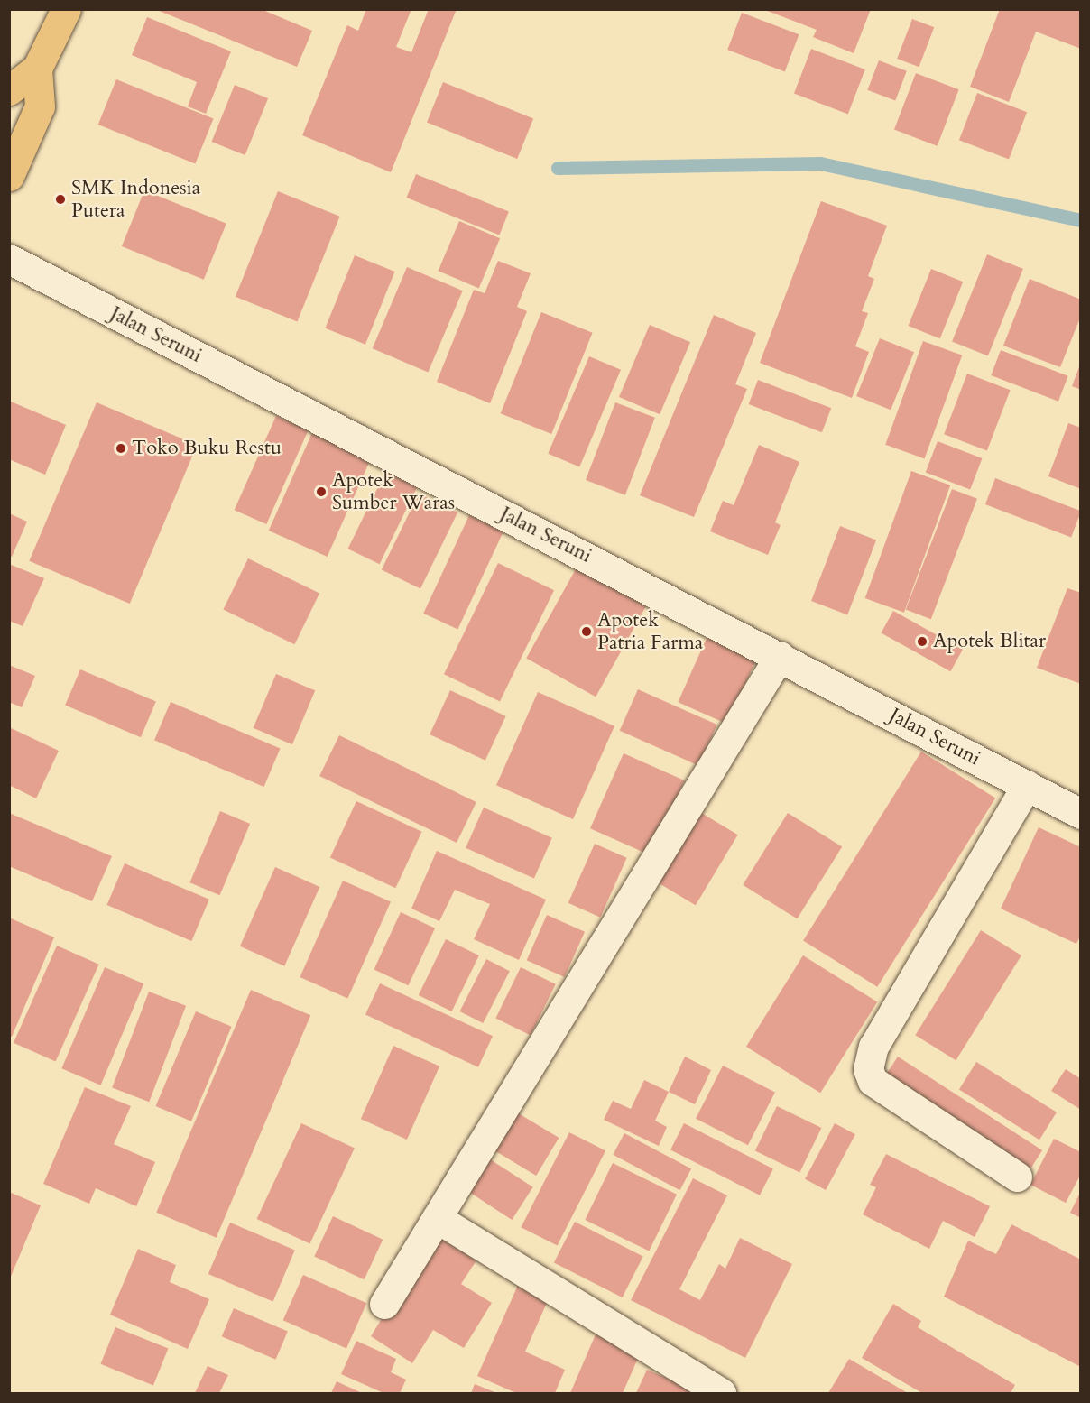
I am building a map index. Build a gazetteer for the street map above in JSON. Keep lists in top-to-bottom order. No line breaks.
{"streets":{"street":["Jalan Seruni"]},"places":["SMK Indonesia Putera","Toko Buku Restu","Apotek Sumber Waras","Apotek Patria Farma","Apotek Blitar"]}
